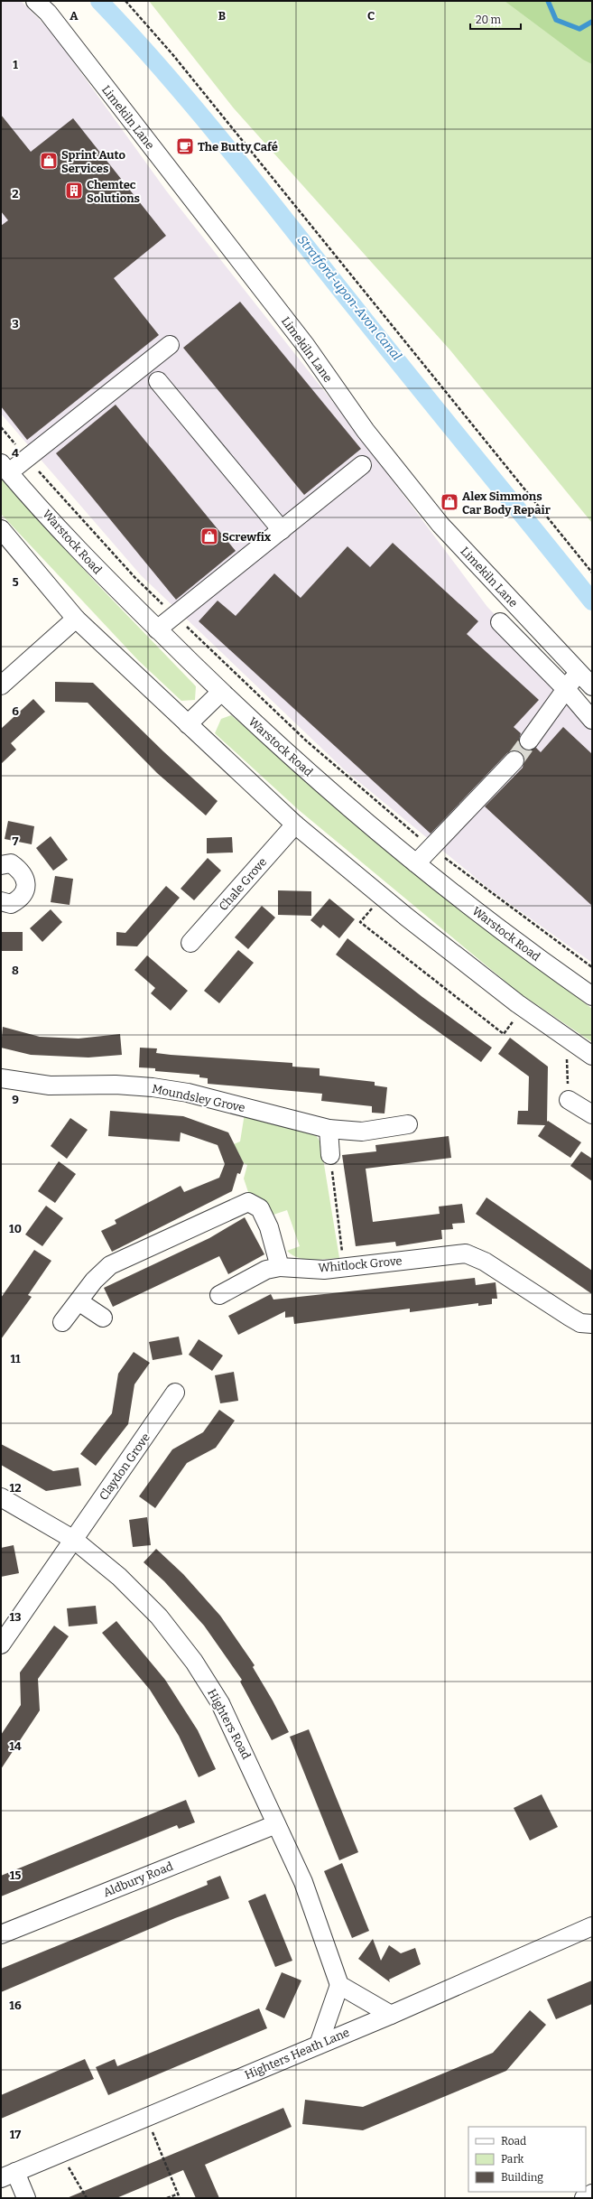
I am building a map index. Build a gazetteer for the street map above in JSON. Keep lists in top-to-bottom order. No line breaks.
{"streets":{"street":["Limekiln Lane","Warstock Road","Chale Grove","Moundsley Grove","Whitlock Grove","Claydon Grove","Highters Road","Aldbury Road","Highters Heath Lane"]},"crossings":[["Claydon Grove","Highters Road"],["Highters Road","Aldbury Road"]],"water":["Stratford-upon-Avon Canal"],"places":{"cafe":["The Butty Café"],"shop":["Sprint Auto Services","Alex Simmons Car Body Repair","Screwfix"],"building":["Chemtec Solutions"]},"legend":["Road","Park","Building"],"scale_bar":"20 m","grid":{"columns":["A","B","C"],"rows":["1","2","3","4","5","6","7","8","9","10","11","12","13","14","15","16","17"]}}
